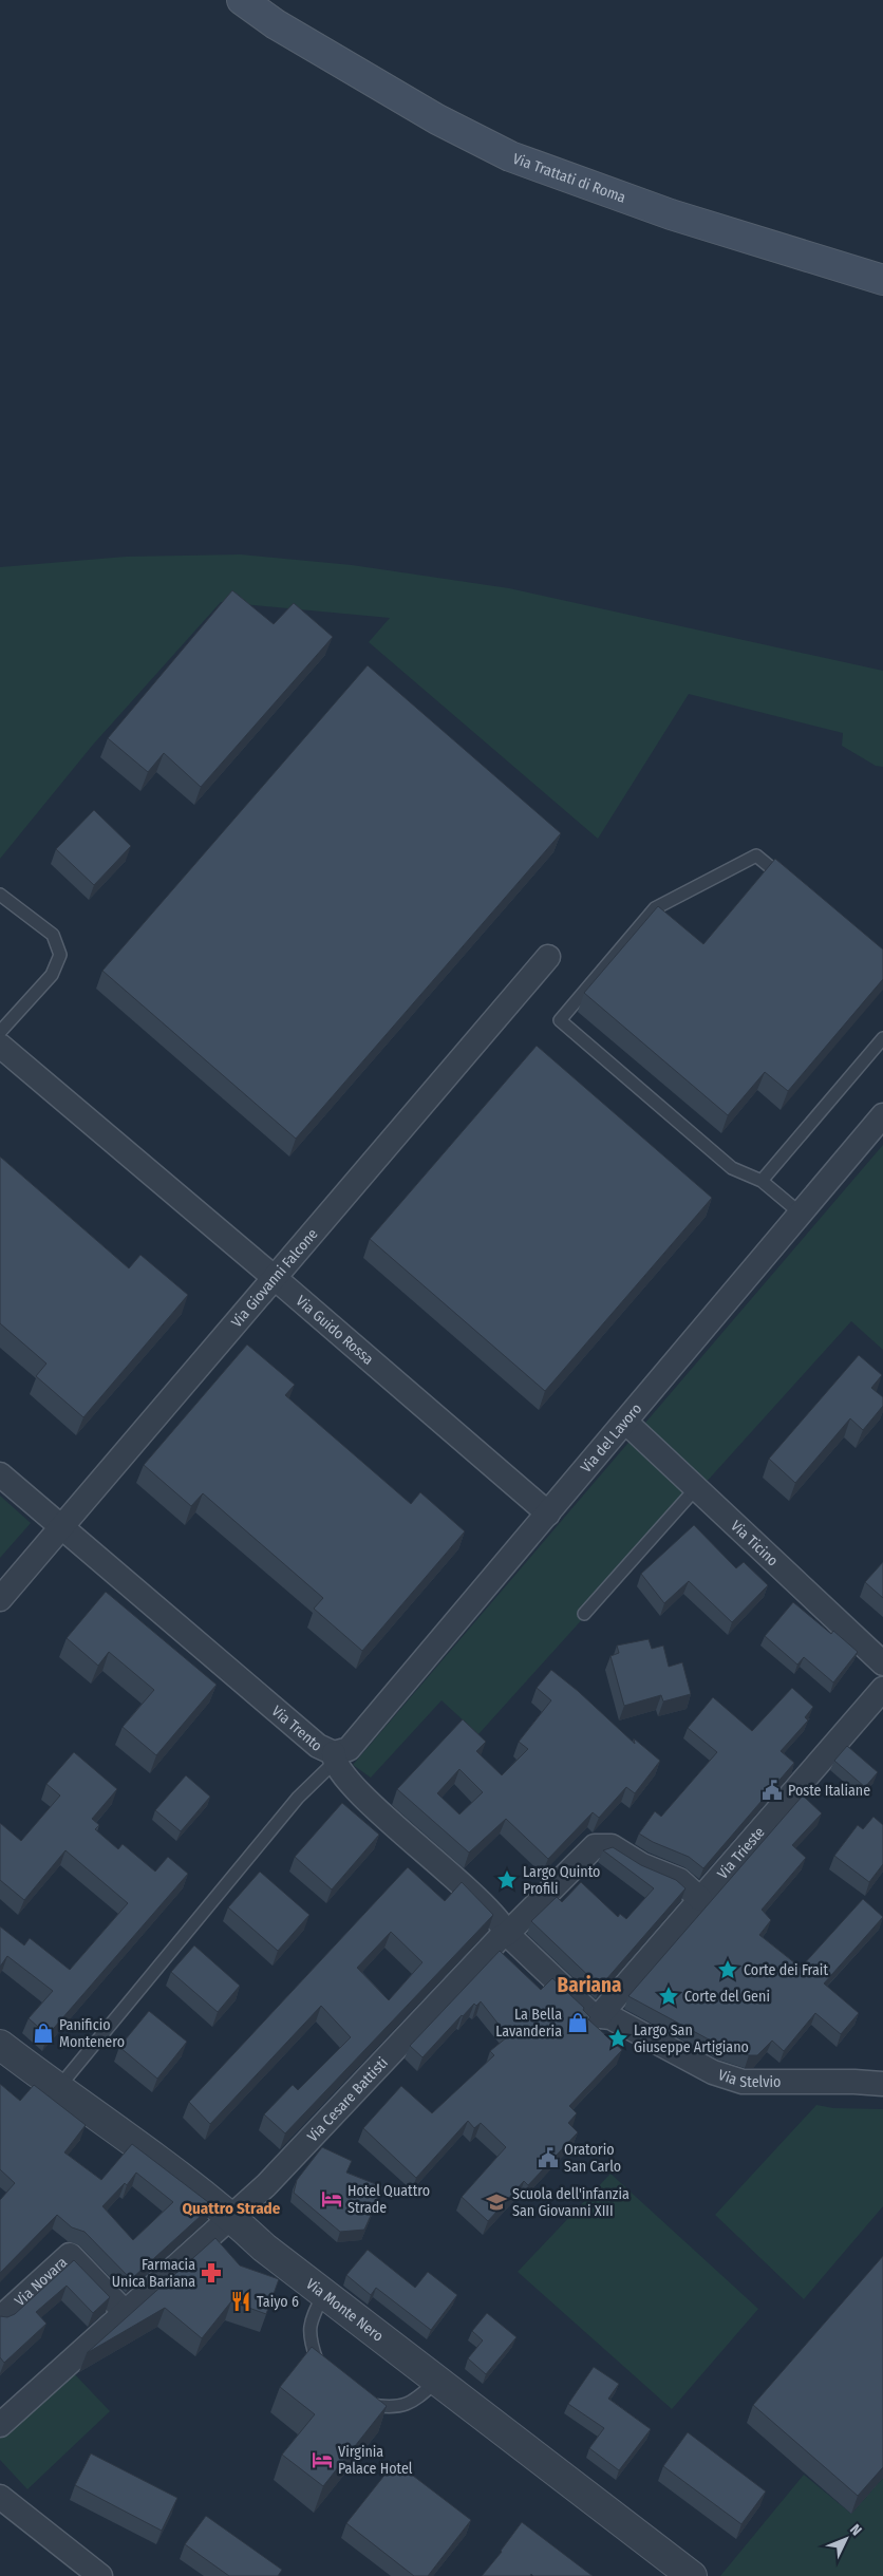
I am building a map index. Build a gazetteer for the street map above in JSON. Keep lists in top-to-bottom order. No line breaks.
{"streets":{"main road":["Via Trattati di Roma"],"street":["Via Giovanni Falcone","Via Guido Rossa","Via del Lavoro","Via Ticino","Via Trento","Via Trieste","Via Stelvio","Via Cesare Battisti","Via Novara","Via Monte Nero"]},"crossings":[["Via Giovanni Falcone","Via Guido Rossa"],["Via Giovanni Falcone","Via Trento"],["Via Guido Rossa","Via del Lavoro"],["Via del Lavoro","Via Ticino"],["Via del Lavoro","Via Trento"],["Via Trento","Via Trieste"],["Via Trento","Via Stelvio"],["Via Trento","Via Cesare Battisti"],["Via Trieste","Via Stelvio"],["Via Trieste","Via Cesare Battisti"],["Via Cesare Battisti","Via Novara"],["Via Cesare Battisti","Via Monte Nero"]],"districts":["Bariana","Quattro Strade"],"places":{"public building":["Poste Italiane","Oratorio San Carlo"],"place":["Largo Quinto Profili","Corte dei Frait","Corte del Geni","Largo San Giuseppe Artigiano"],"shop":["La Bella Lavanderia","Panificio Montenero"],"hotel":["Hotel Quattro Strade","Virginia Palace Hotel"],"school or university":["Scuola dell'infanzia San Giovanni XIII"],"pharmacy":["Farmacia Unica Bariana"],"restaurant":["Taiyo 6"]},"north":"top right"}
